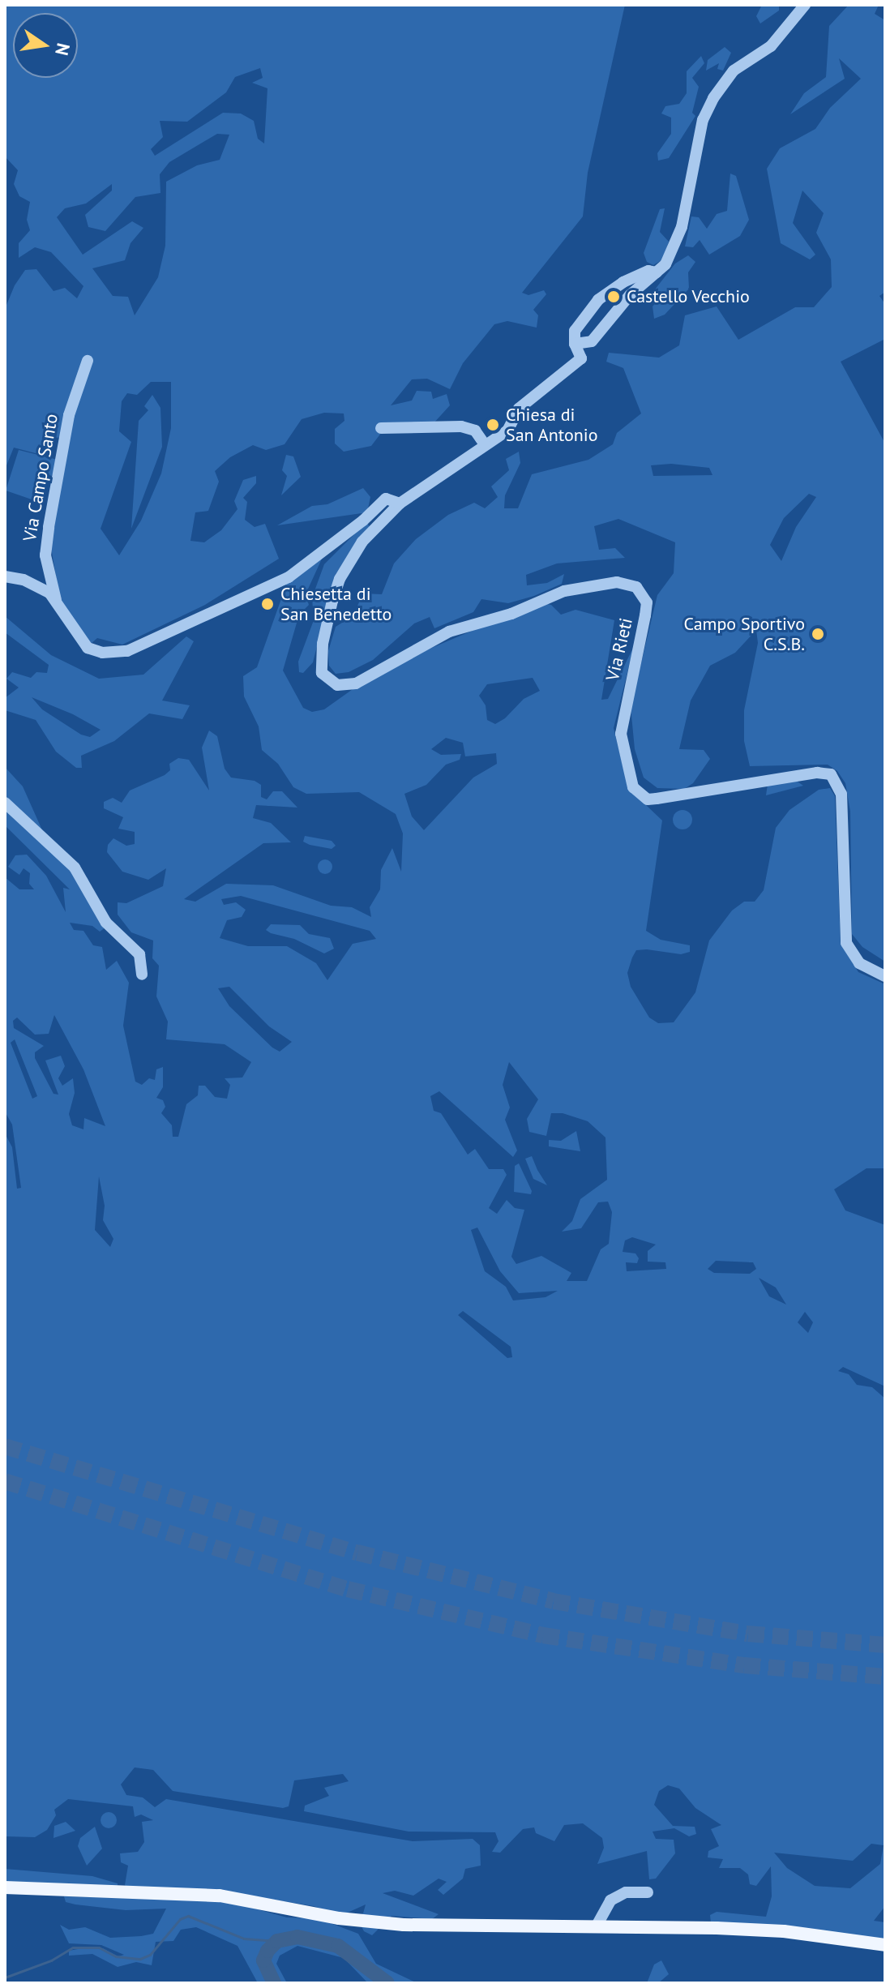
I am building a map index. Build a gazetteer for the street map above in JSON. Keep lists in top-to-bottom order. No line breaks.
{"streets":{"street":["Via Campo Santo","Via Rieti"]},"places":["Castello Vecchio","Chiesa di San Antonio","Chiesetta di San Benedetto","Campo Sportivo C.S.B."],"north":"right"}
